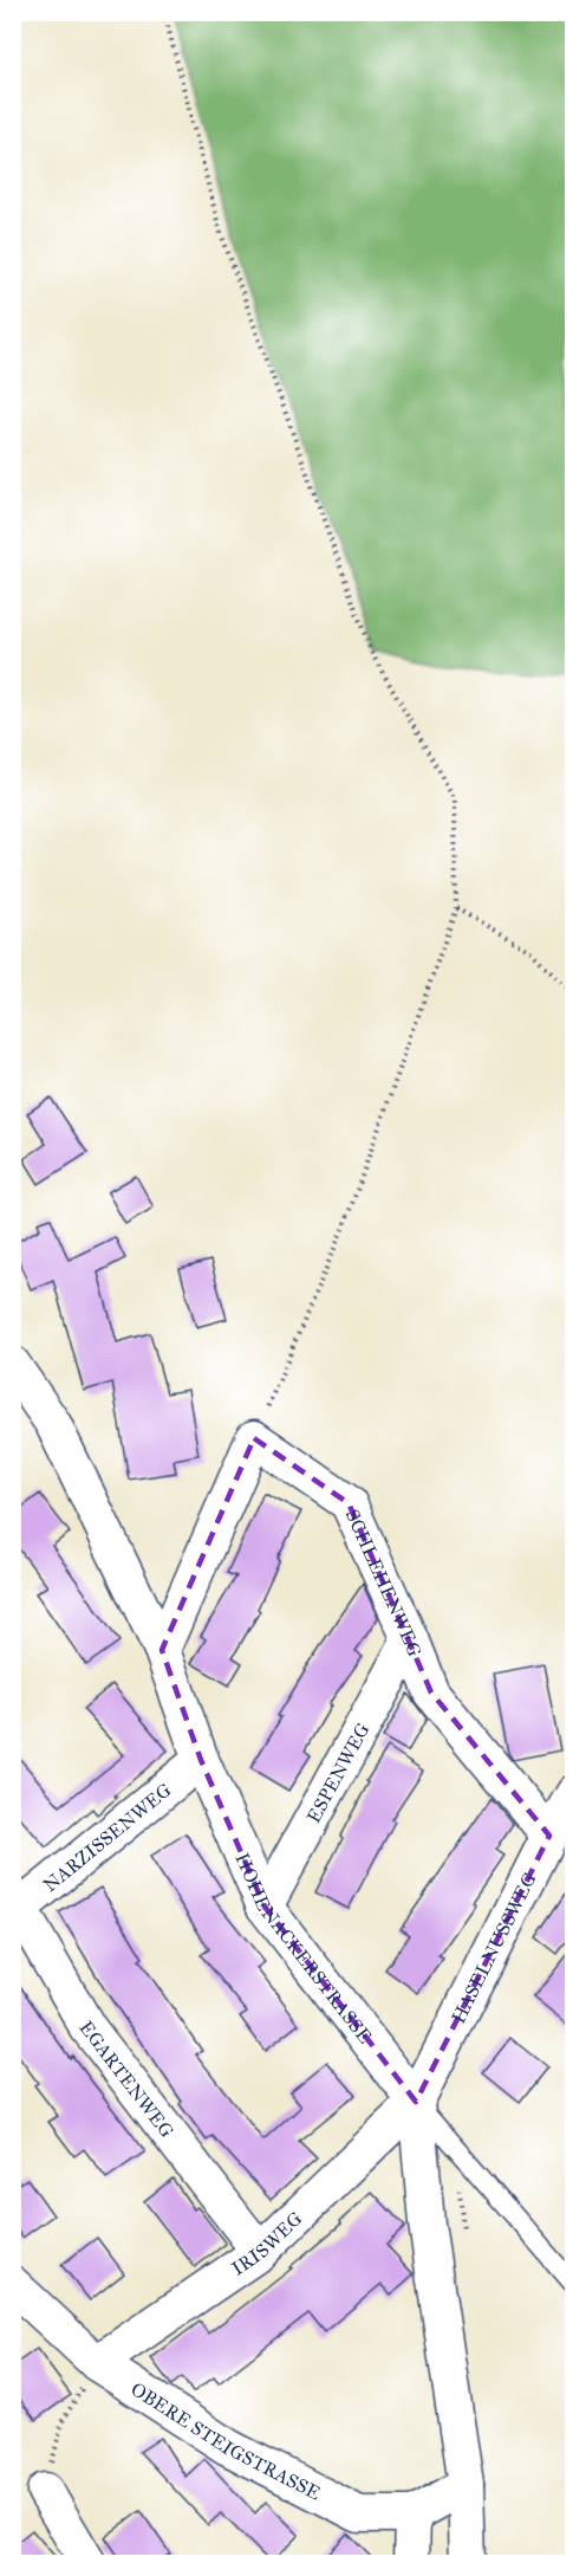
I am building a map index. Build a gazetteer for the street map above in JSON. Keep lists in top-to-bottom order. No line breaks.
{"streets":{"street":["SCHLEHENWEG","ESPENWEG","NARZISSENWEG","HOHENACKERSTRASSE","HASELNUSSWEG","EGARTENWEG","IRISWEG","OBERE STEIGSTRASSE"]},"crossings":[["SCHLEHENWEG","ESPENWEG"],["SCHLEHENWEG","HASELNUSSWEG"],["ESPENWEG","HOHENACKERSTRASSE"],["NARZISSENWEG","HOHENACKERSTRASSE"],["NARZISSENWEG","EGARTENWEG"],["HOHENACKERSTRASSE","HASELNUSSWEG"],["HOHENACKERSTRASSE","IRISWEG"],["HASELNUSSWEG","IRISWEG"],["EGARTENWEG","IRISWEG"],["IRISWEG","OBERE STEIGSTRASSE"]]}
